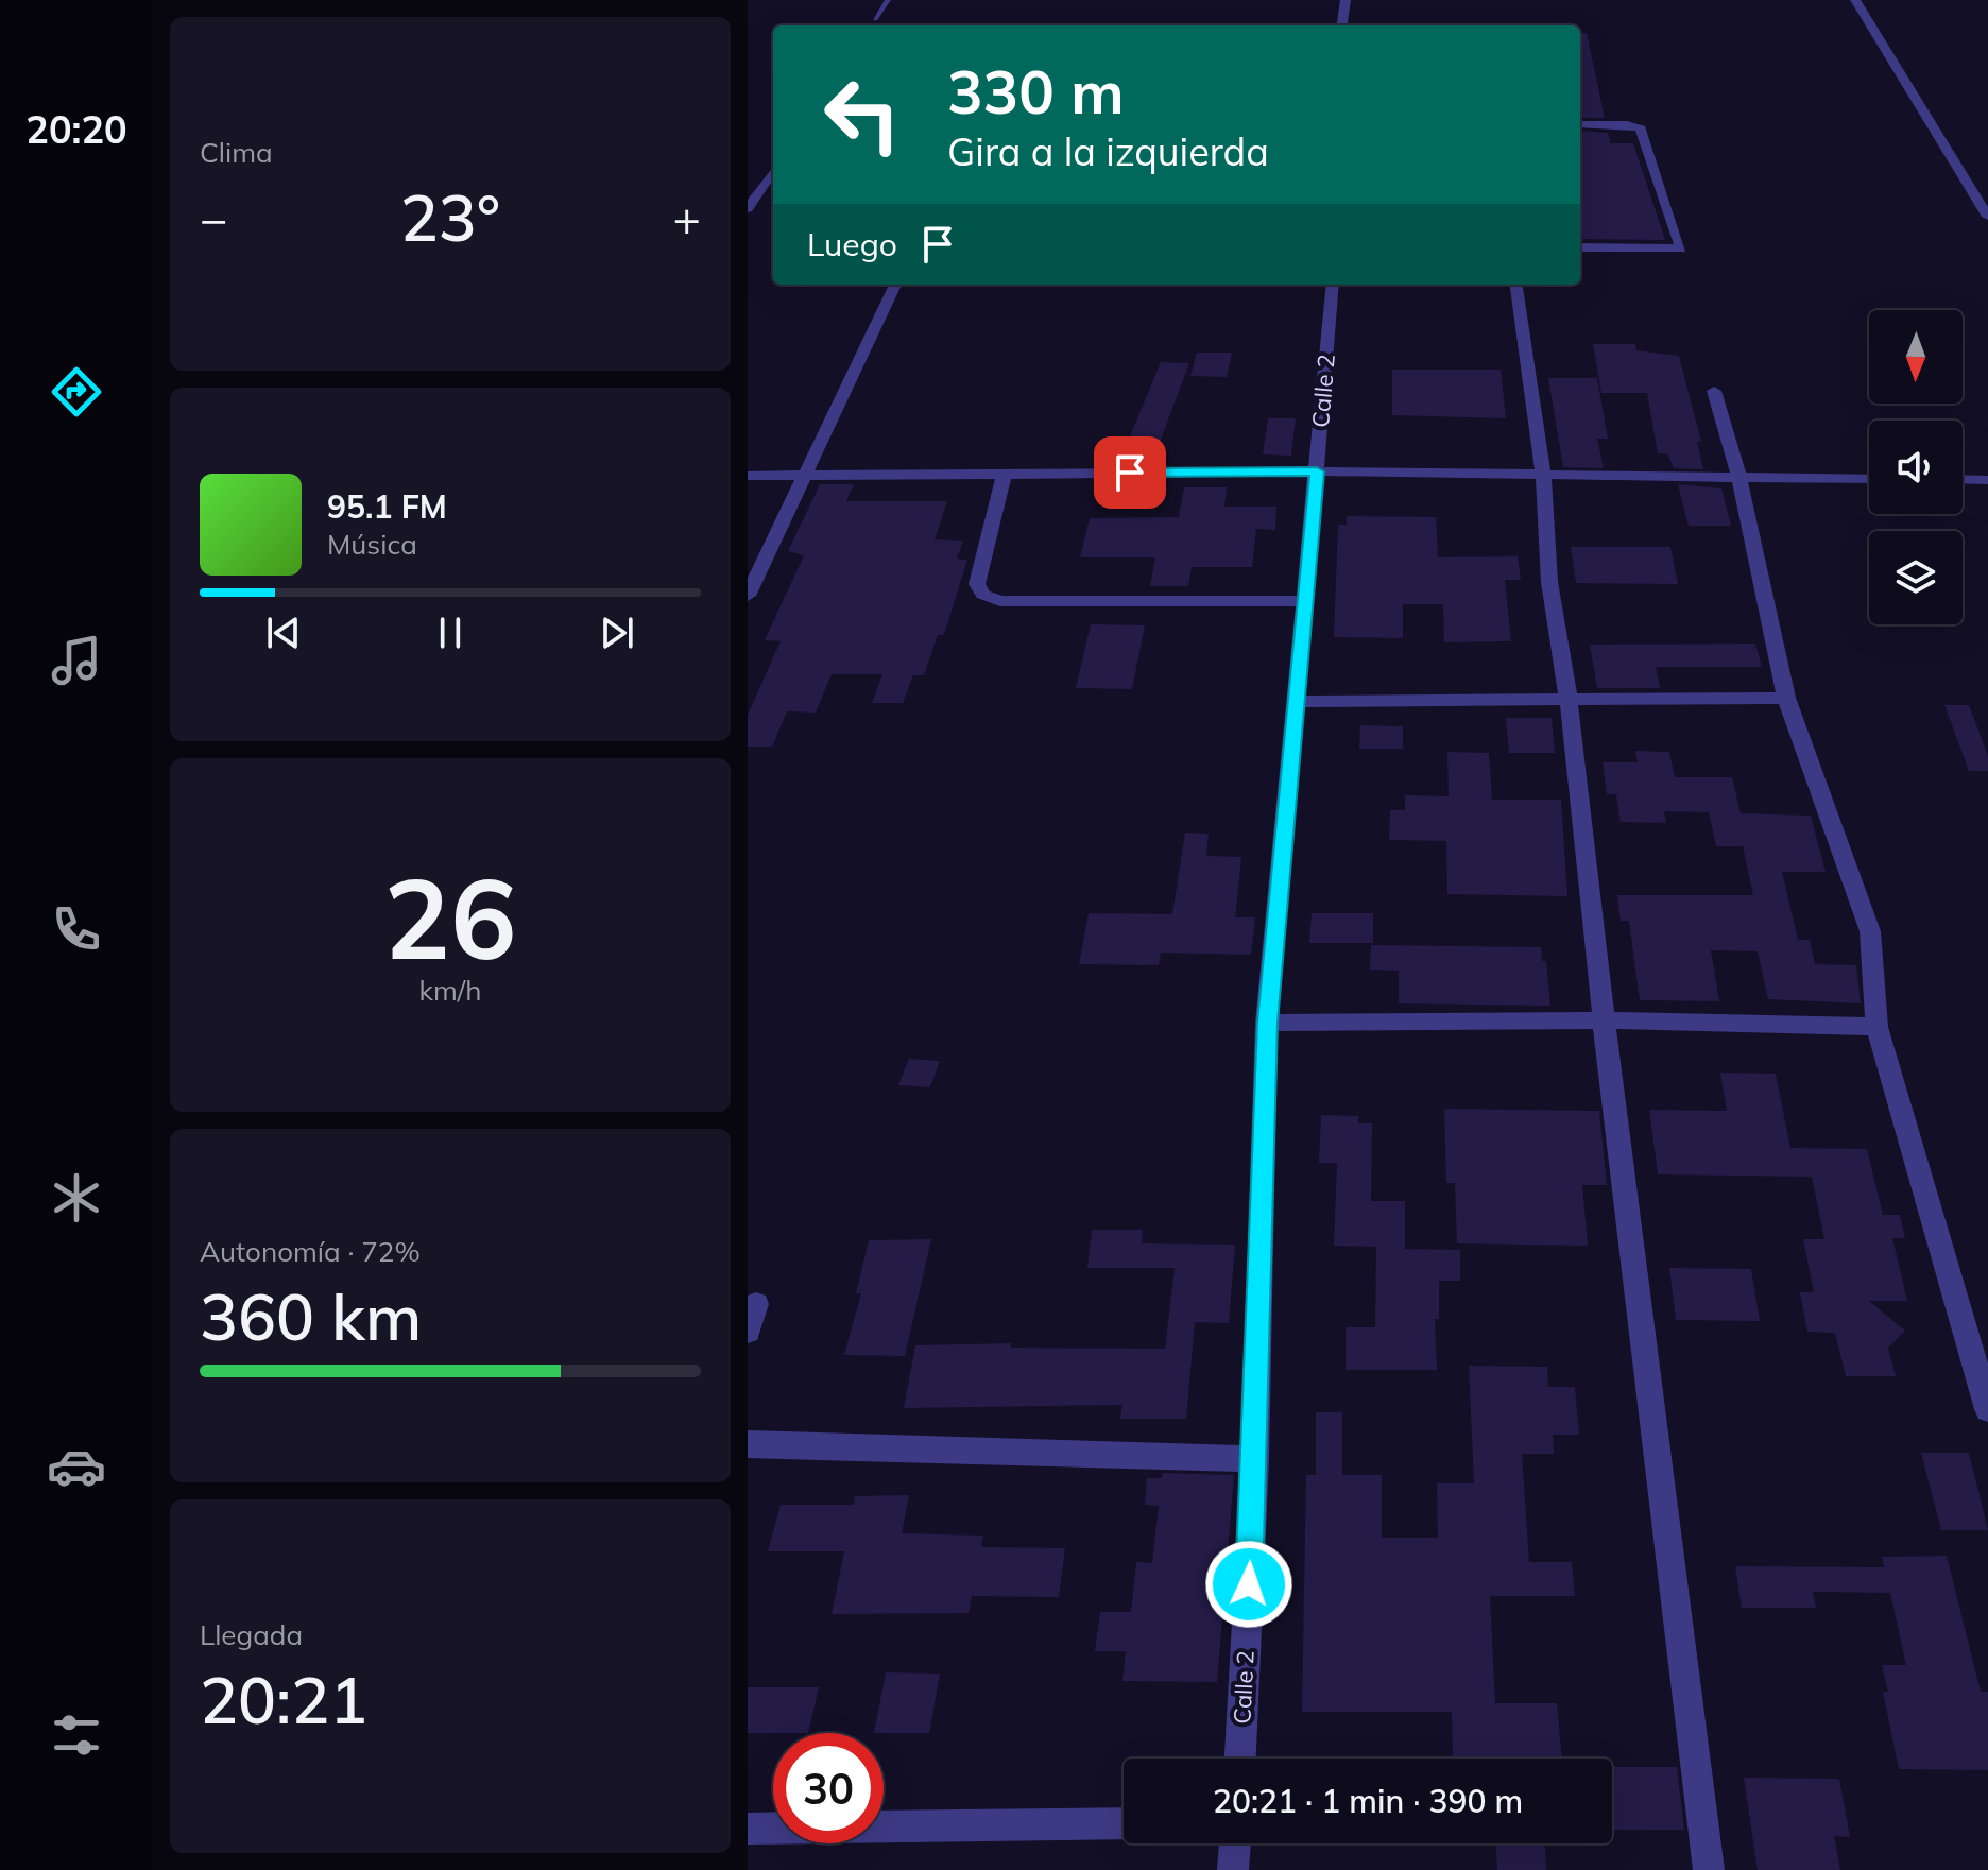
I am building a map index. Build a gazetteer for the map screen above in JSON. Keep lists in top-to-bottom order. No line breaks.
{"streets":{"street":["Calle 2"]},"north":"bottom","page":{"tabs":"20:20","tile":["Clima",["26","km/h"],["Autonomía · 72%","360 km"],["Llegada","20:21"]],"turn":["330 m","Gira a la izquierda"],"heat":["−","23°","+"],"then":"Luego","song":["95.1 FM","Música"],"limit":"30","trip":"20:21 · 1 min · 390 m"}}
